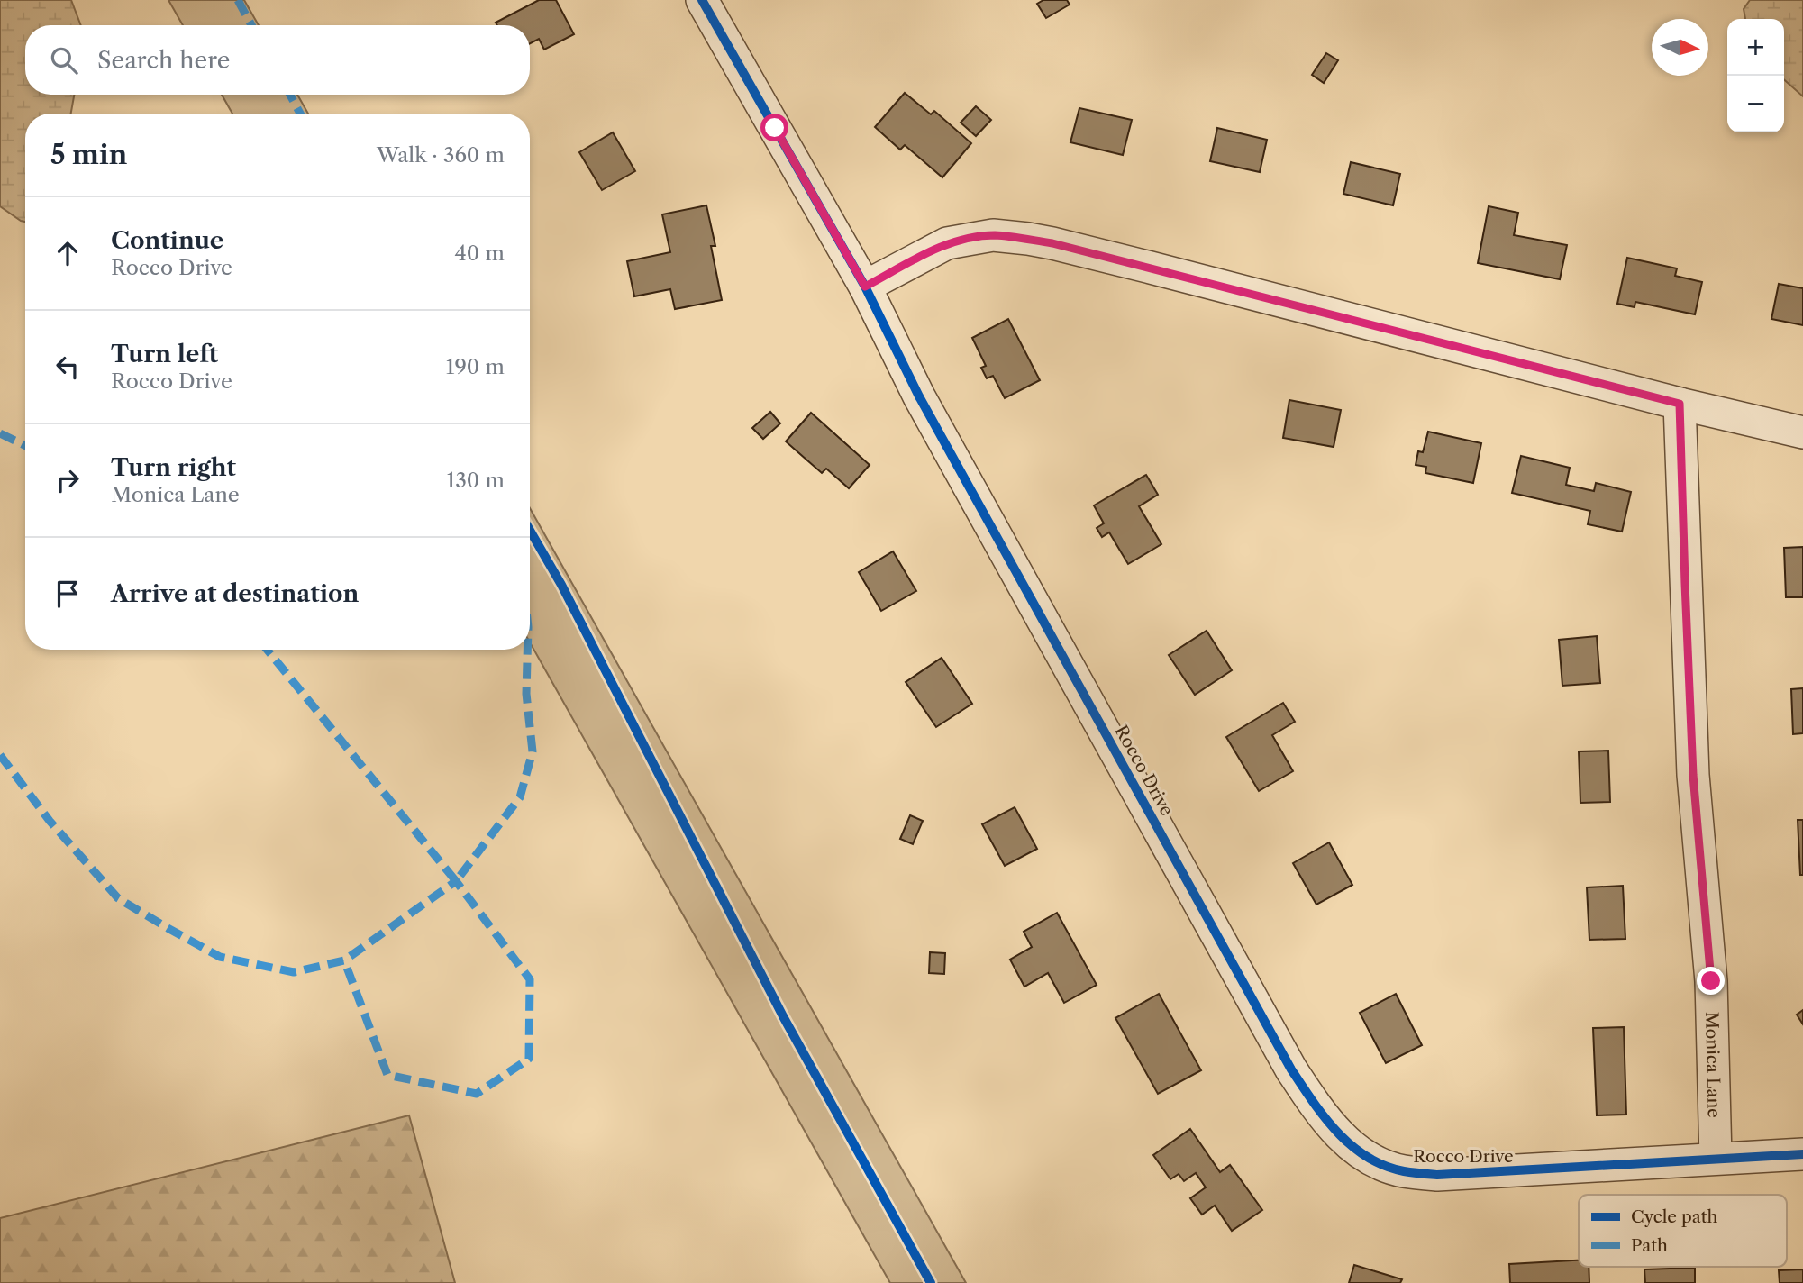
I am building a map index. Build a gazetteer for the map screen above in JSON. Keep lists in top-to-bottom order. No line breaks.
{"streets":{"street":["Rocco Drive","Monica Lane"]},"crossings":[["Rocco Drive","Monica Lane"]],"legend":["Cycle path","Path"],"north":"right","page":{"map_buttons":["+","−"],"search":"Search here","heading":["5 min","Walk · 360 m"],"list":[["Continue","Rocco Drive","40 m"],["Turn left","Rocco Drive","190 m"],["Turn right","Monica Lane","130 m"],"Arrive at destination"]}}
